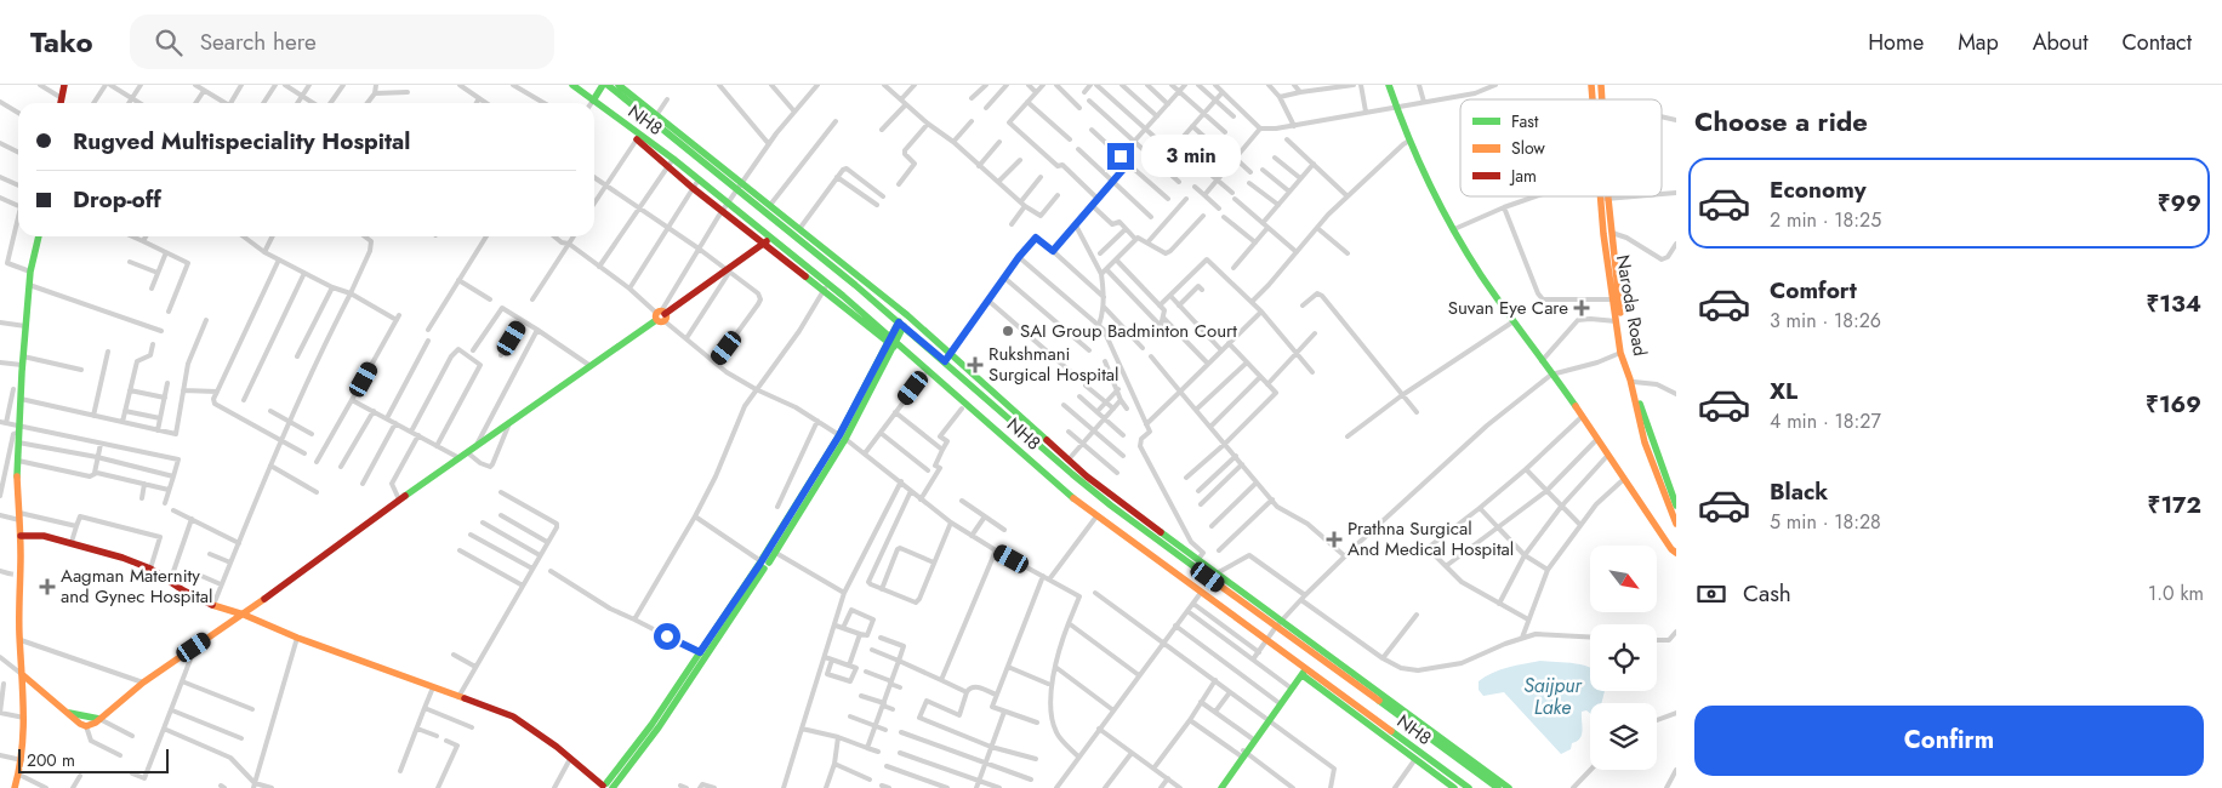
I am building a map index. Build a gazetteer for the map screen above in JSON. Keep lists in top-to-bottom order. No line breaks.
{"streets":{"street":["NH8","Naroda Road"]},"water":["Saijpur Lake"],"places":{"health":["Suvan Eye Care","Rukshmani Surgical Hospital","Prathna Surgical And Medical Hospital","Aagman Maternity and Gynec Hospital"],"other":["SAI Group Badminton Court"]},"legend":["Fast","Slow","Jam"],"scale_bar":"200 m","north":"bottom right","page":{"header":"Tako","search":"Search here","nav":["Home","Map","About","Contact"],"heading":"Choose a ride","banner":["Rugved Multispeciality Hospital","Drop-off"],"bubble":"3 min","list":[{"name":"Economy","note":"2 min · 18:25","value":"₹99"},{"name":"Comfort","note":"3 min · 18:26","value":"₹134"},{"name":"XL","note":"4 min · 18:27","value":"₹169"},{"name":"Black","note":"5 min · 18:28","value":"₹172"}],"pay":["Cash","1.0 km"],"buttons":"Confirm","scale":"200 m"}}
